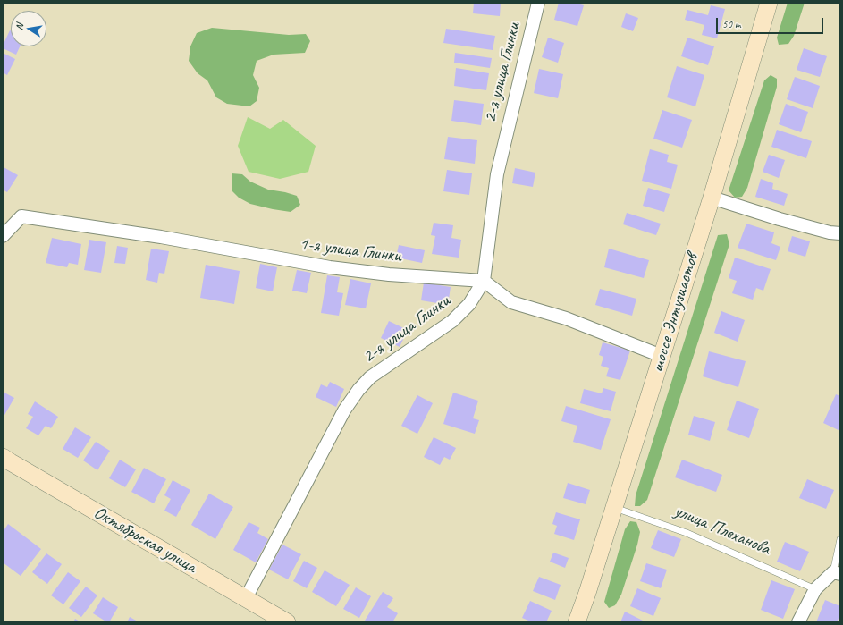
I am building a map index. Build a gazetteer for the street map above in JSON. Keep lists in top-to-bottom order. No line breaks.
{"streets":{"main road":["шоссе Энтузиастов","Октябрьская улица"],"street":["2-я улица Глинки","1-я улица Глинки"],"lane":["улица Плеханова"]},"crossings":[["2-я улица Глинки","1-я улица Глинки"],["2-я улица Глинки","Октябрьская улица"],["шоссе Энтузиастов","улица Плеханова"]],"scale_bar":"50 m","north":"left"}
